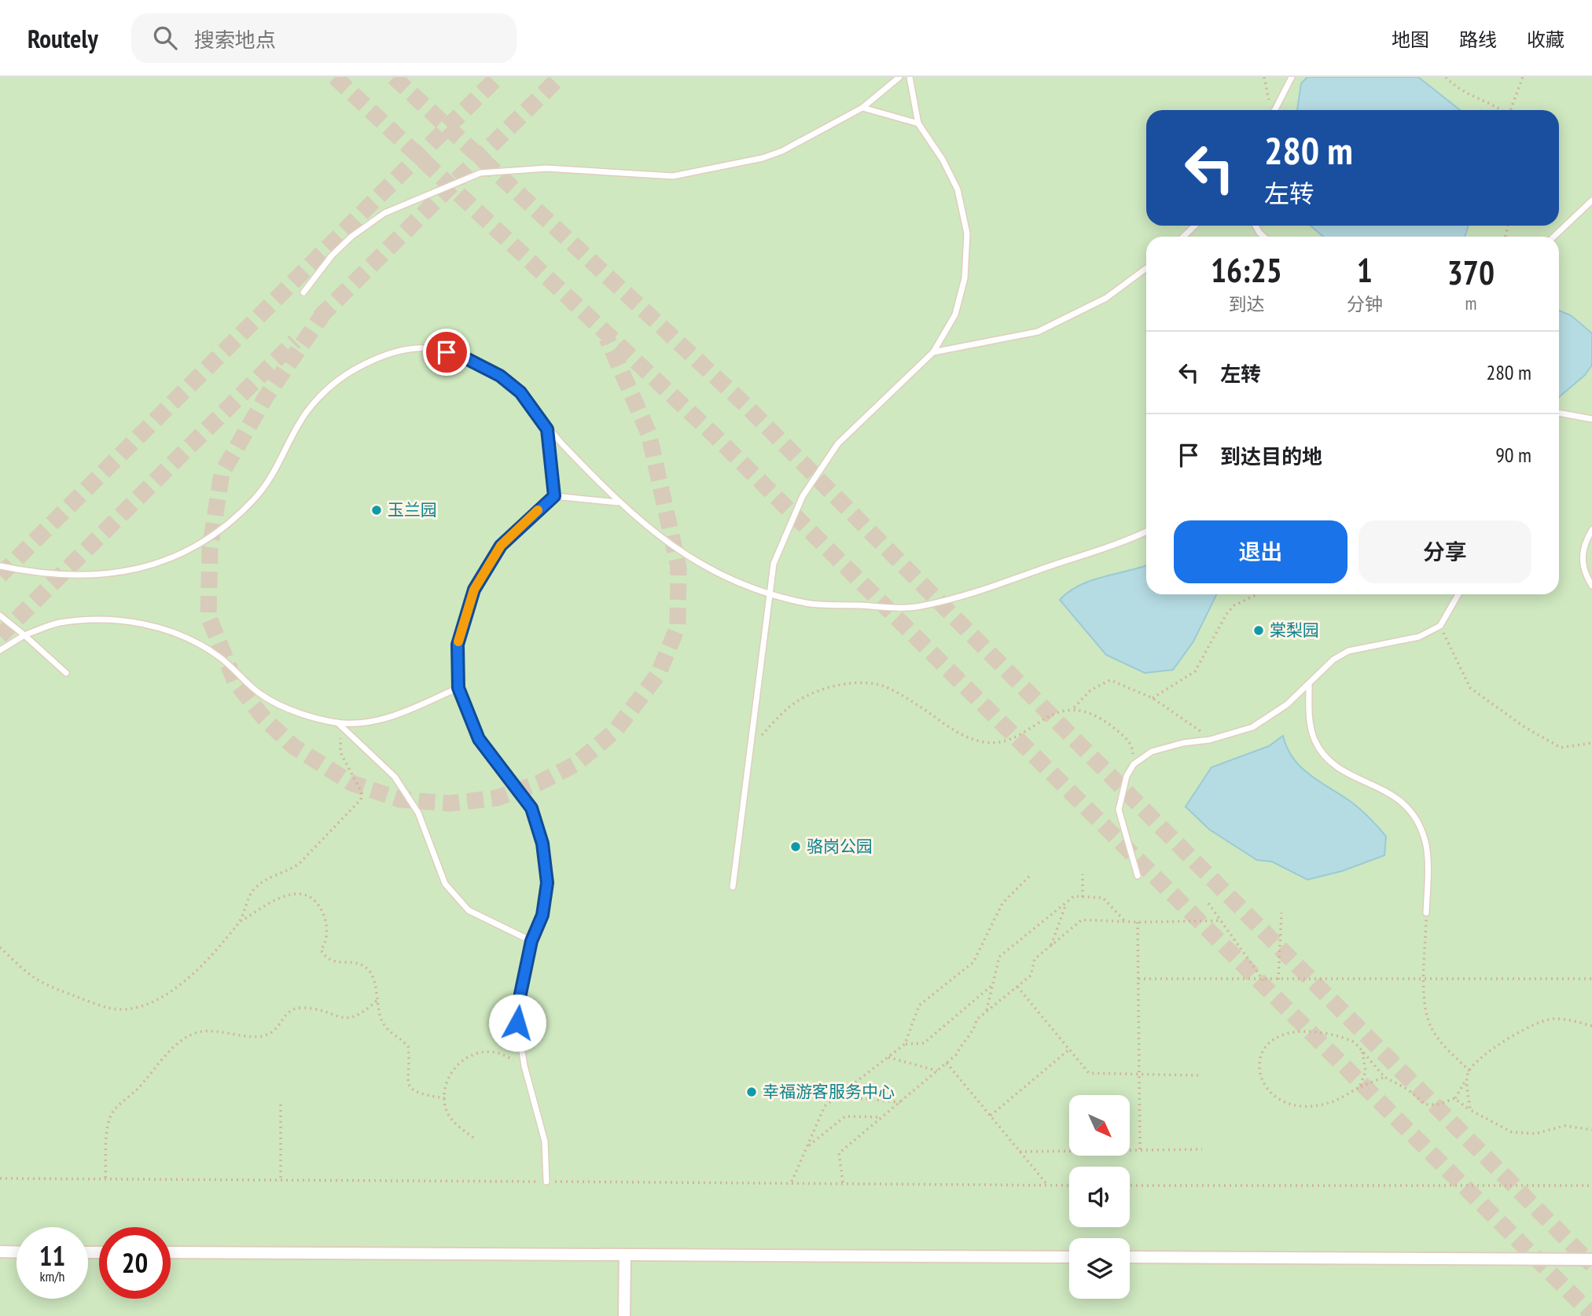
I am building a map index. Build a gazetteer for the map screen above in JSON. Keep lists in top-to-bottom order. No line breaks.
{"places":["玉兰园","棠梨园","骆岗公园","幸福游客服务中心"],"north":"bottom right","page":{"header":"Routely","search":"搜索地点","nav":["地图","路线","收藏"],"turn":["280 m","左转"],"eta":["16:25","到达","1","分钟","370","m"],"list":[{"name":"左转","value":"280 m"},{"name":"到达目的地","value":"90 m"}],"buttons":["退出","分享"],"speed":"11 km/h","limit":"20"}}
